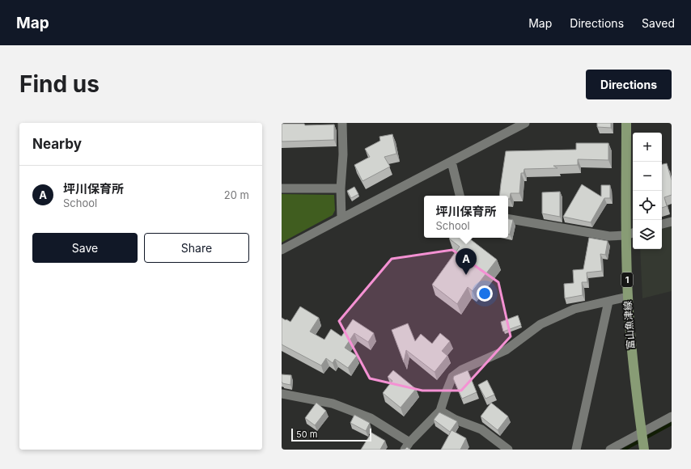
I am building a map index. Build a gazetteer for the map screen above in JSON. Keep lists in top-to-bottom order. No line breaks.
{"streets":{"main road":["1","富山魚津線"]},"scale_bar":"50 m","page":{"header":"Map","nav":["Map","Directions","Saved"],"buttons":["Directions",["Save","Share"]],"title":"Find us","heading":"Nearby","map_buttons":["+","−"],"list":[{"mark":"A","name":"坪川保育所","note":"School","value":"20 m"}],"popup":["坪川保育所","School"],"pins":"A","scale":"50 m"}}
